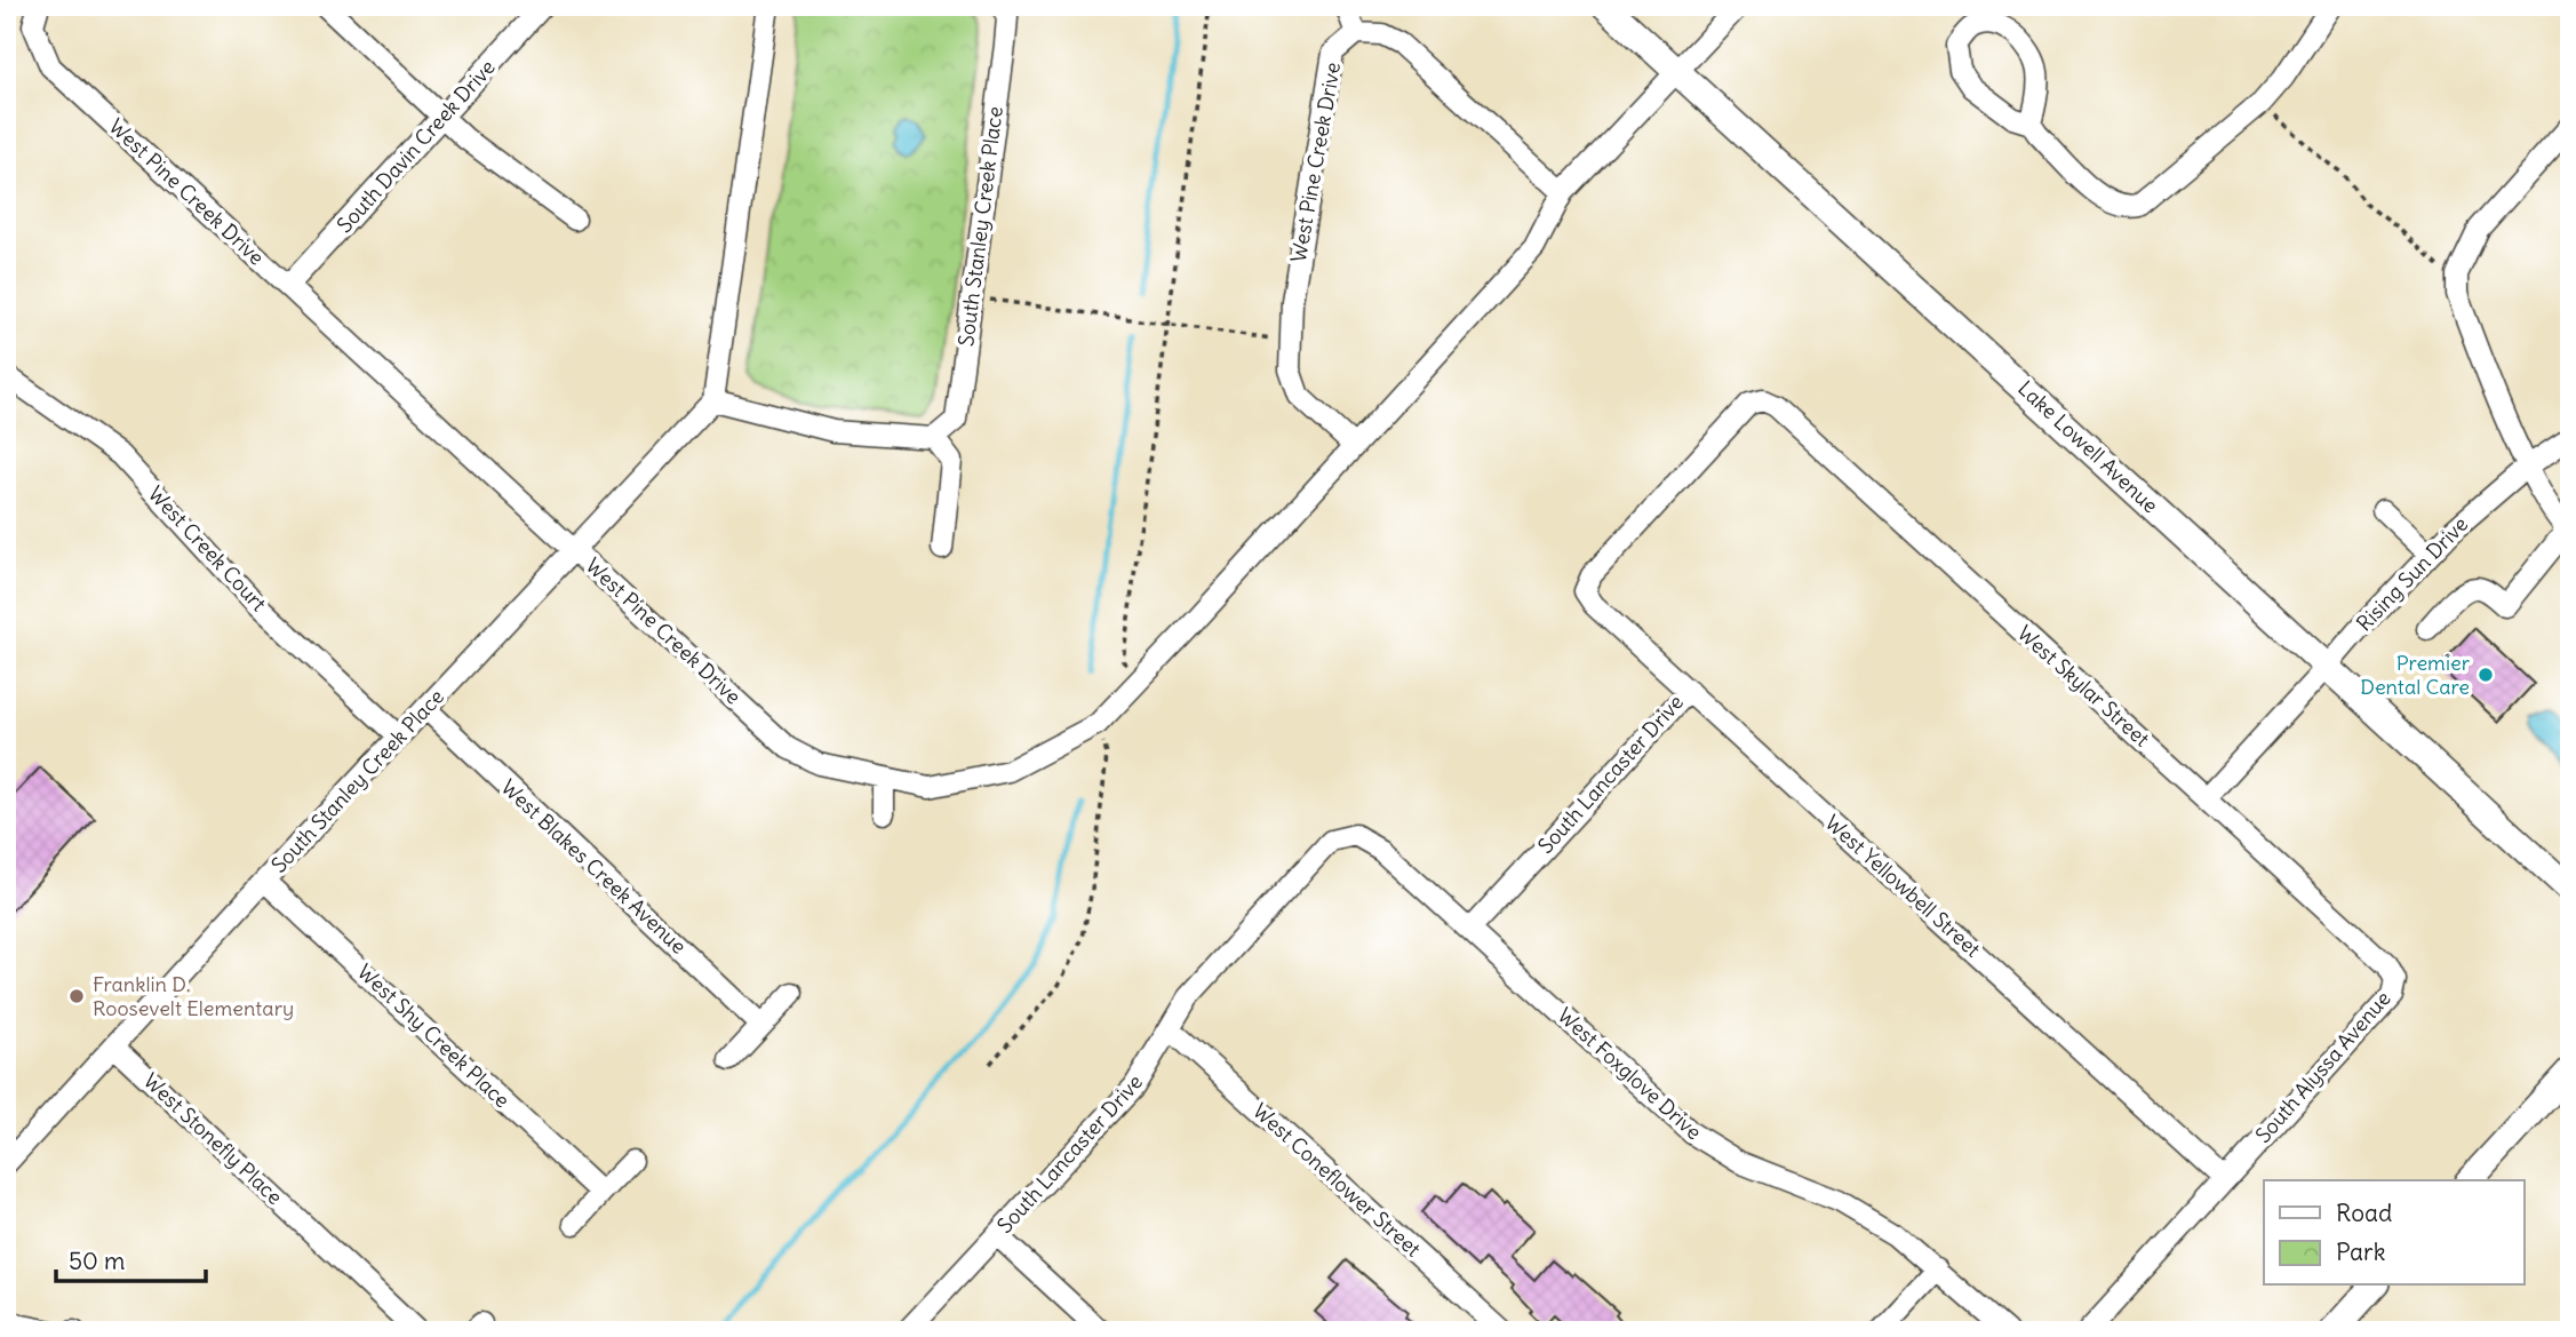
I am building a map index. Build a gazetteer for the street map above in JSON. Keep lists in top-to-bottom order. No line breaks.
{"streets":{"main road":["Lake Lowell Avenue"],"street":["South Davin Creek Drive","West Pine Creek Drive","South Stanley Creek Place","West Creek Court","Rising Sun Drive","West Skylar Street","South Lancaster Drive","West Blakes Creek Avenue","West Yellowbell Street","West Shy Creek Place","South Alyssa Avenue","West Foxglove Drive","West Stonefly Place","West Coneflower Street"]},"crossings":[["South Davin Creek Drive","West Pine Creek Drive"],["West Pine Creek Drive","South Stanley Creek Place"],["West Pine Creek Drive","Lake Lowell Avenue"],["South Stanley Creek Place","West Creek Court"],["South Stanley Creek Place","West Blakes Creek Avenue"],["South Stanley Creek Place","West Shy Creek Place"],["South Stanley Creek Place","West Stonefly Place"],["Lake Lowell Avenue","Rising Sun Drive"],["Rising Sun Drive","West Skylar Street"],["West Skylar Street","West Yellowbell Street"],["West Skylar Street","South Alyssa Avenue"],["South Lancaster Drive","West Yellowbell Street"],["South Lancaster Drive","West Foxglove Drive"],["South Lancaster Drive","West Coneflower Street"],["West Yellowbell Street","South Alyssa Avenue"]],"places":["Premier Dental Care","Franklin D. Roosevelt Elementary"],"legend":["Road","Park"],"scale_bar":"50 m"}
